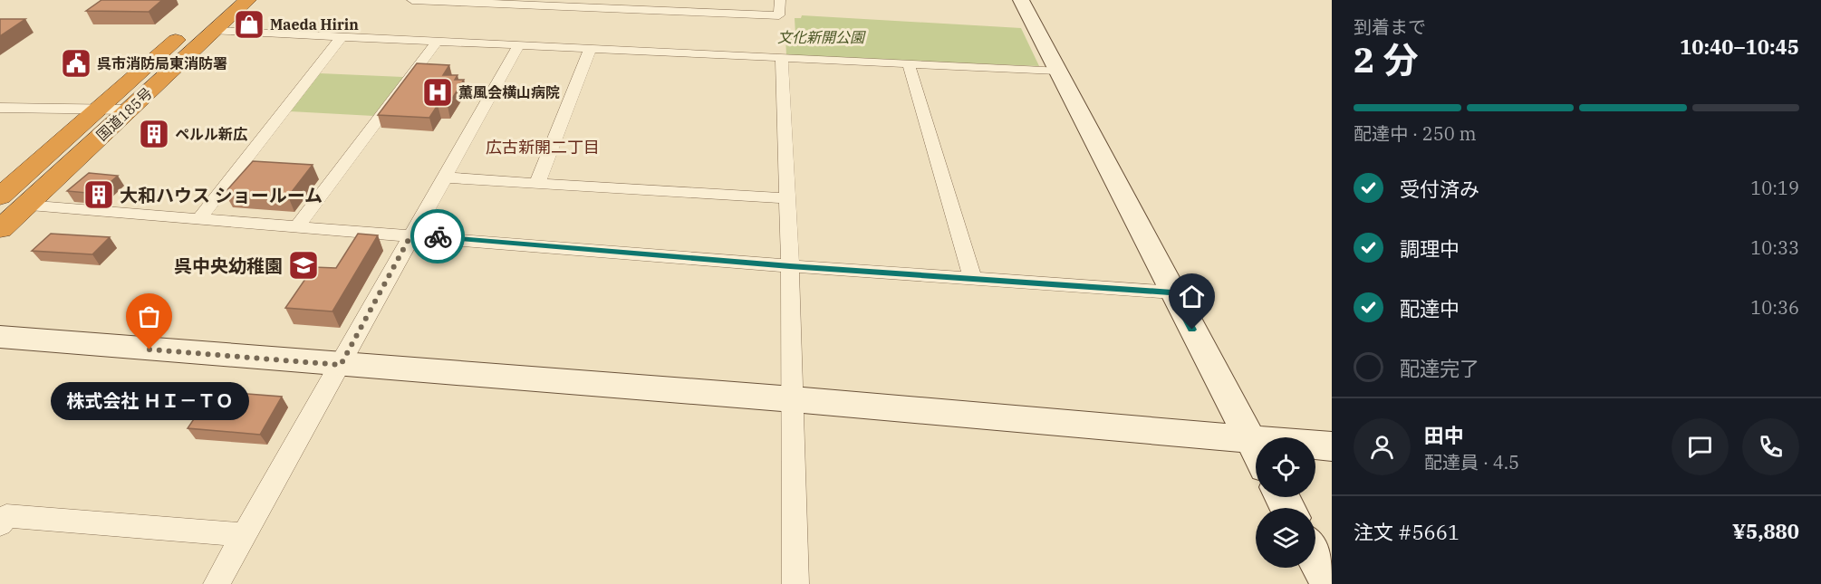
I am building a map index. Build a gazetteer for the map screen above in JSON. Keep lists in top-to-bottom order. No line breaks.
{"streets":{"highway":["国道185号"]},"districts":["広古新開二丁目"],"parks":["文化新開公園"],"places":{"shop":["Maeda Hirin"],"public building":["呉市消防局東消防署"],"hospital":["薫風会横山病院"],"building":["ペルル新広","大和ハウス ショールーム"],"school or university":["呉中央幼稚園"],"other":["株式会社 ＨＩ－ＴＯ"]},"page":{"heading":["2 分","到着まで","10:40–10:45"],"panel":["田中","配達員 · 4.5","注文 #5661","¥5,880"],"bar":"配達中 · 250 m","list":[["受付済み","10:19"],["調理中","10:33"],["配達中","10:36"],"配達完了"],"bubble":"株式会社 ＨＩ－ＴＯ"}}
